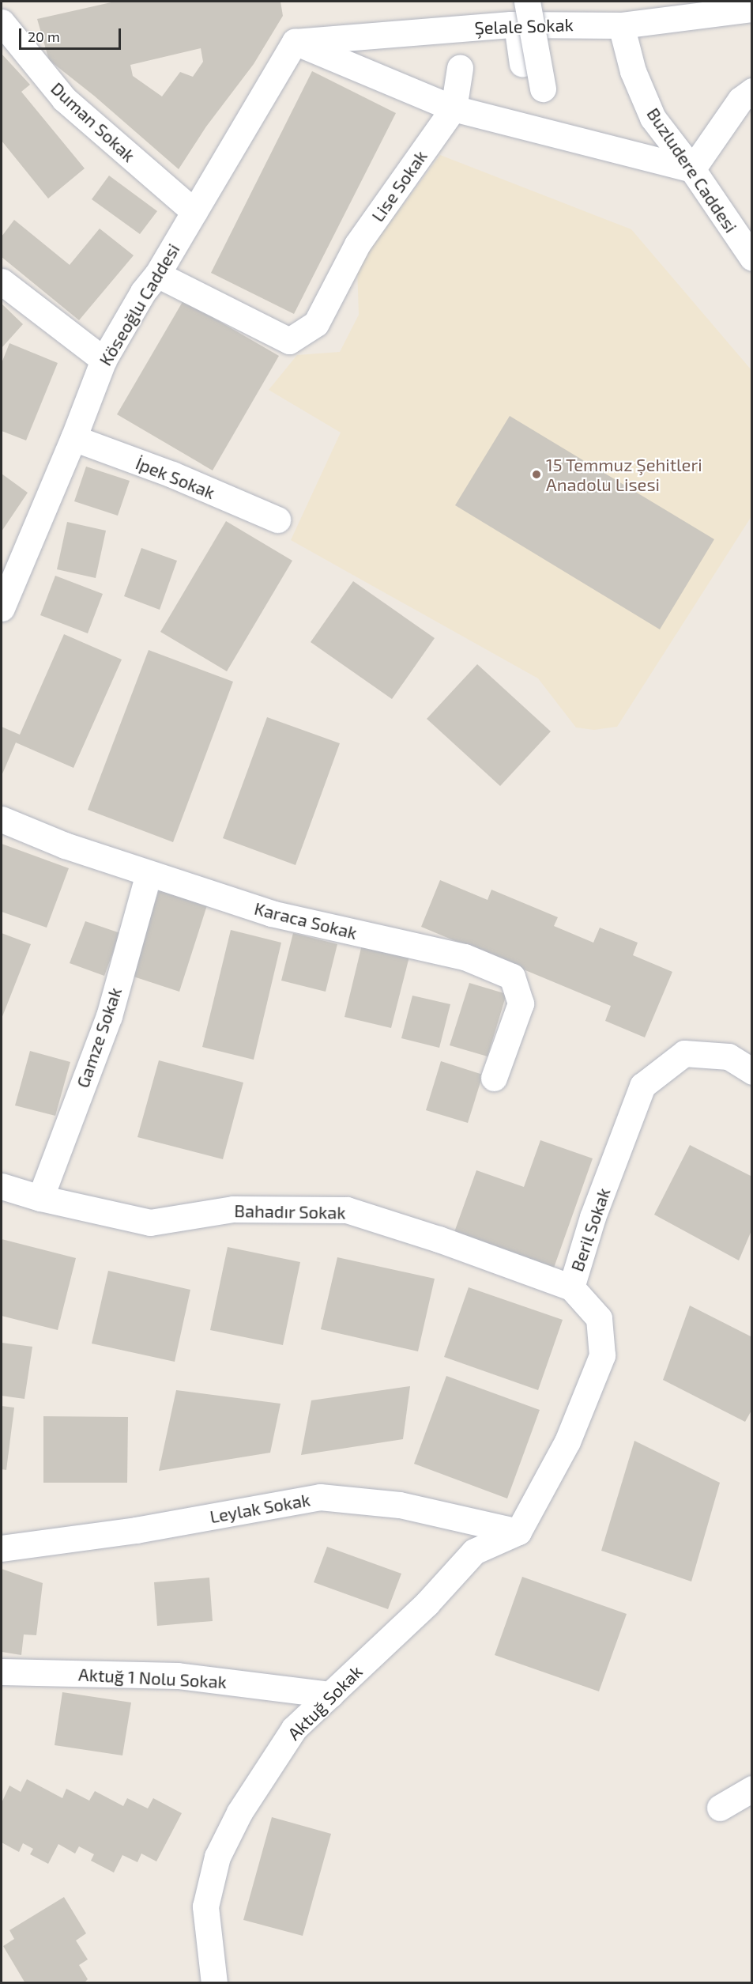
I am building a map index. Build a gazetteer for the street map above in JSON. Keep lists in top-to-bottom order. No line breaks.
{"streets":{"street":["Şelale Sokak","Duman Sokak","Buzludere Caddesi","Lise Sokak","Köseoğlu Caddesi","İpek Sokak","Karaca Sokak","Gamze Sokak","Bahadır Sokak","Beril Sokak","Leylak Sokak","Aktuğ 1 Nolu Sokak","Aktuğ Sokak"]},"crossings":[["Şelale Sokak","Buzludere Caddesi"],["Şelale Sokak","Köseoğlu Caddesi"],["Duman Sokak","Köseoğlu Caddesi"],["Lise Sokak","Köseoğlu Caddesi"],["Köseoğlu Caddesi","İpek Sokak"],["Karaca Sokak","Gamze Sokak"],["Gamze Sokak","Bahadır Sokak"],["Bahadır Sokak","Beril Sokak"],["Beril Sokak","Leylak Sokak"],["Beril Sokak","Aktuğ Sokak"],["Leylak Sokak","Aktuğ Sokak"],["Aktuğ 1 Nolu Sokak","Aktuğ Sokak"]],"places":["15 Temmuz Şehitleri Anadolu Lisesi"],"scale_bar":"20 m"}
